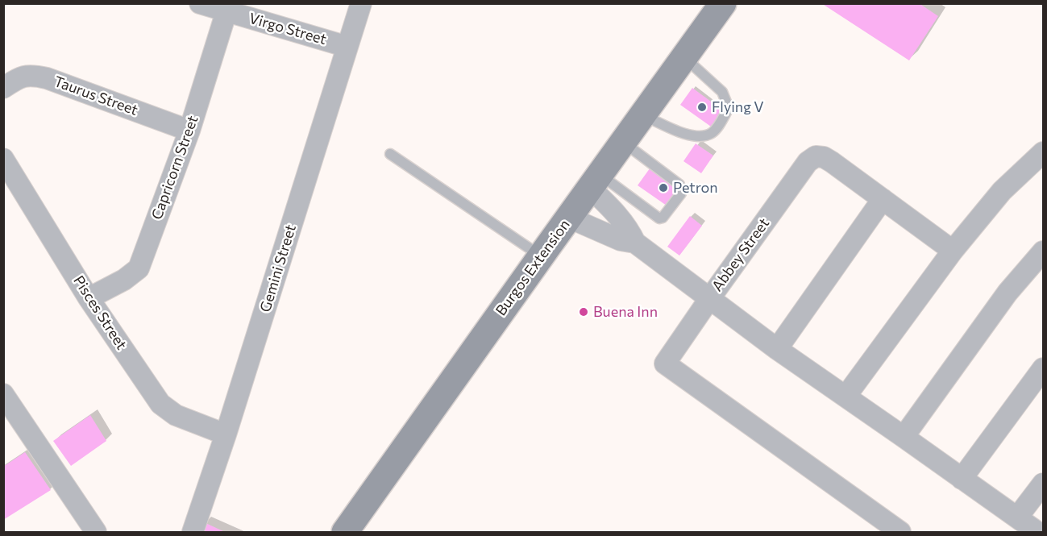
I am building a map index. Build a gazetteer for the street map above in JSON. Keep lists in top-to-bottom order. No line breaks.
{"streets":{"main road":["Burgos Extension"],"street":["Virgo Street","Taurus Street","Capricorn Street","Abbey Street","Gemini Street","Pisces Street"]},"crossings":[["Virgo Street","Capricorn Street"],["Virgo Street","Gemini Street"],["Taurus Street","Capricorn Street"],["Capricorn Street","Pisces Street"],["Gemini Street","Pisces Street"]],"places":["Flying V","Petron","Buena Inn"]}
